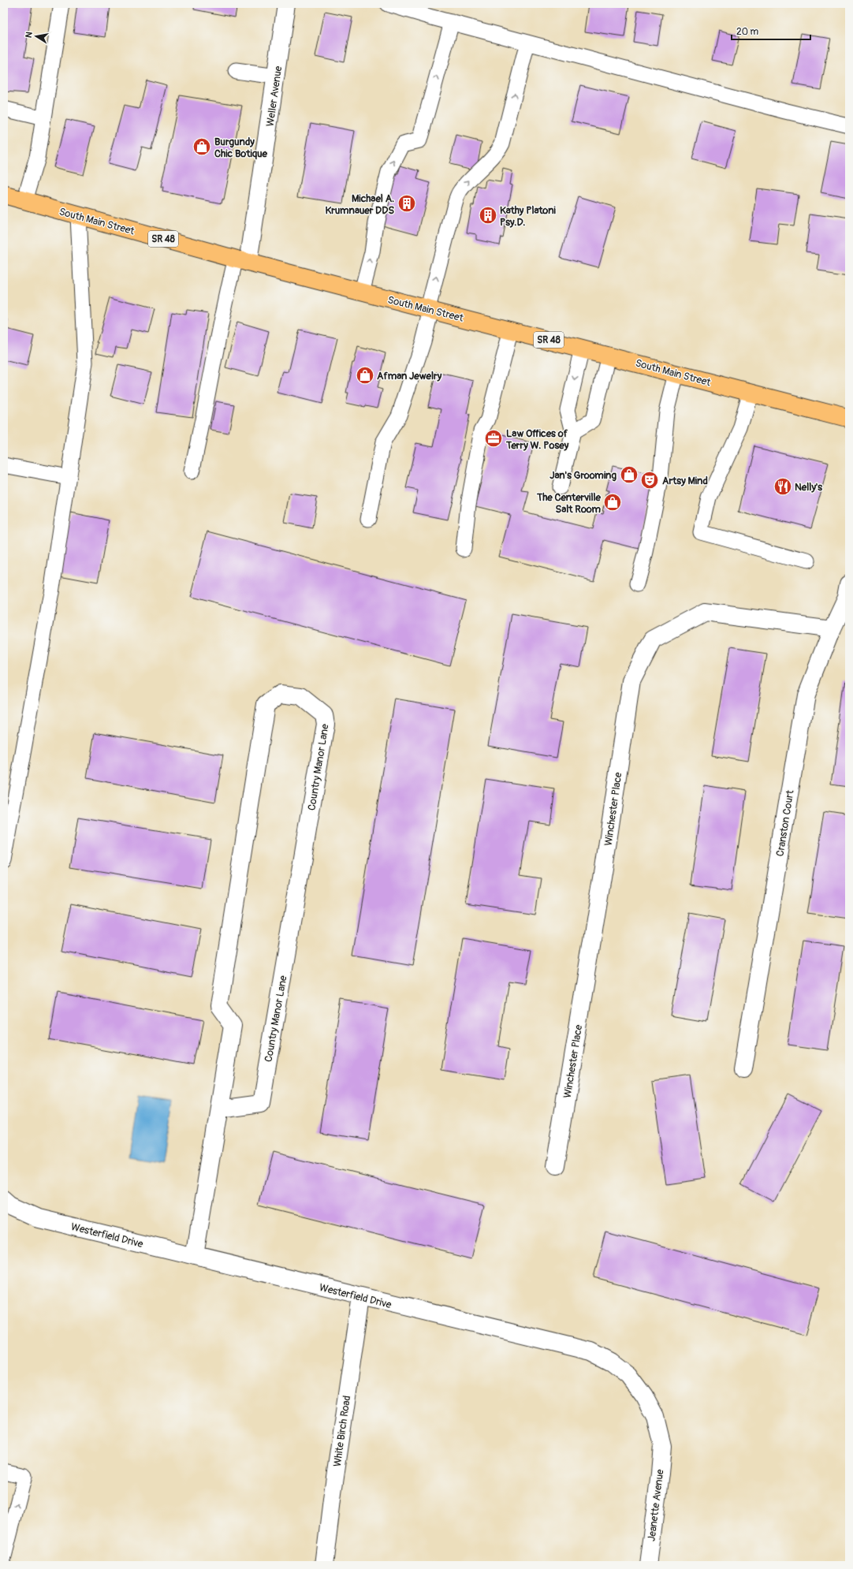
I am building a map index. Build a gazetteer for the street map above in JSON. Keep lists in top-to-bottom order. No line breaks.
{"streets":{"main road":["South Main Street","SR 48"],"street":["Weller Avenue","Country Manor Lane","Winchester Place","Cranston Court","Westerfield Drive","White Birch Road","Jeanette Avenue"]},"crossings":[["Weller Avenue","South Main Street"],["Country Manor Lane","Westerfield Drive"],["Winchester Place","Cranston Court"],["Westerfield Drive","White Birch Road"],["Westerfield Drive","Jeanette Avenue"]],"places":{"shop":["Burgundy Chic Botique","Afman Jewelry","Jan's Grooming","The Centerville Salt Room"],"building":["Michael A. Krumnauer DDS","Kathy Platoni Psy.D."],"office":["Law Offices of Terry W. Posey"],"theatre":["Artsy Mind"],"restaurant":["Nelly's"]},"scale_bar":"20 m","north":"left"}
